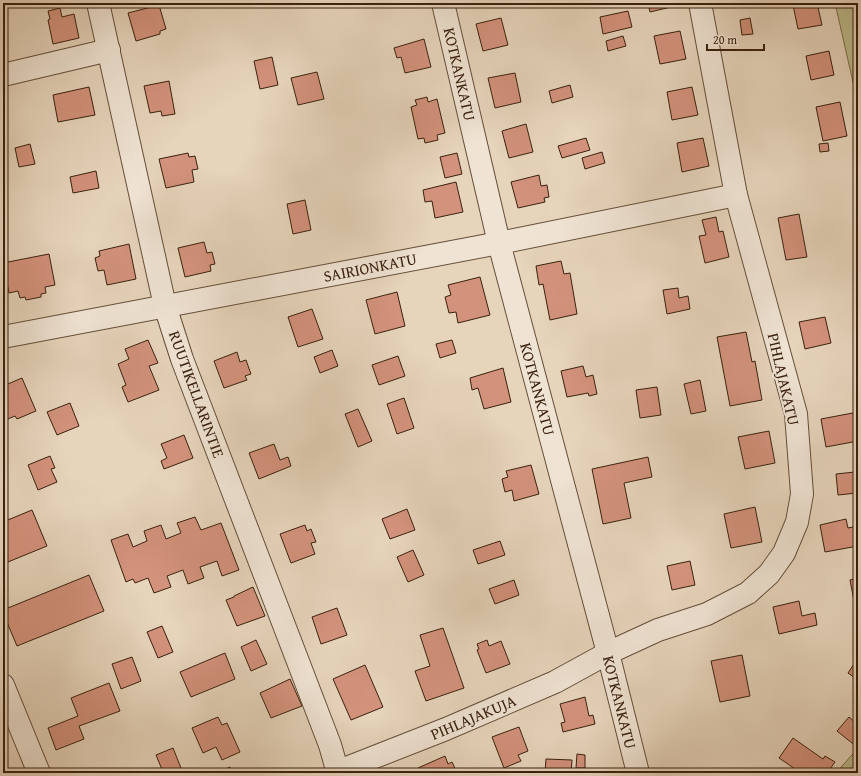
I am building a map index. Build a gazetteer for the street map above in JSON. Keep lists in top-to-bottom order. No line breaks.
{"streets":{"street":["KOTKANKATU","SAIRIONKATU","PIHLAJAKATU","RUUTIKELLARINTIE","PIHLAJAKUJA"]},"crossings":[["KOTKANKATU","SAIRIONKATU"],["KOTKANKATU","PIHLAJAKATU"],["KOTKANKATU","PIHLAJAKUJA"],["SAIRIONKATU","PIHLAJAKATU"],["SAIRIONKATU","RUUTIKELLARINTIE"],["PIHLAJAKATU","PIHLAJAKUJA"],["RUUTIKELLARINTIE","PIHLAJAKUJA"]],"scale_bar":"20 m"}
